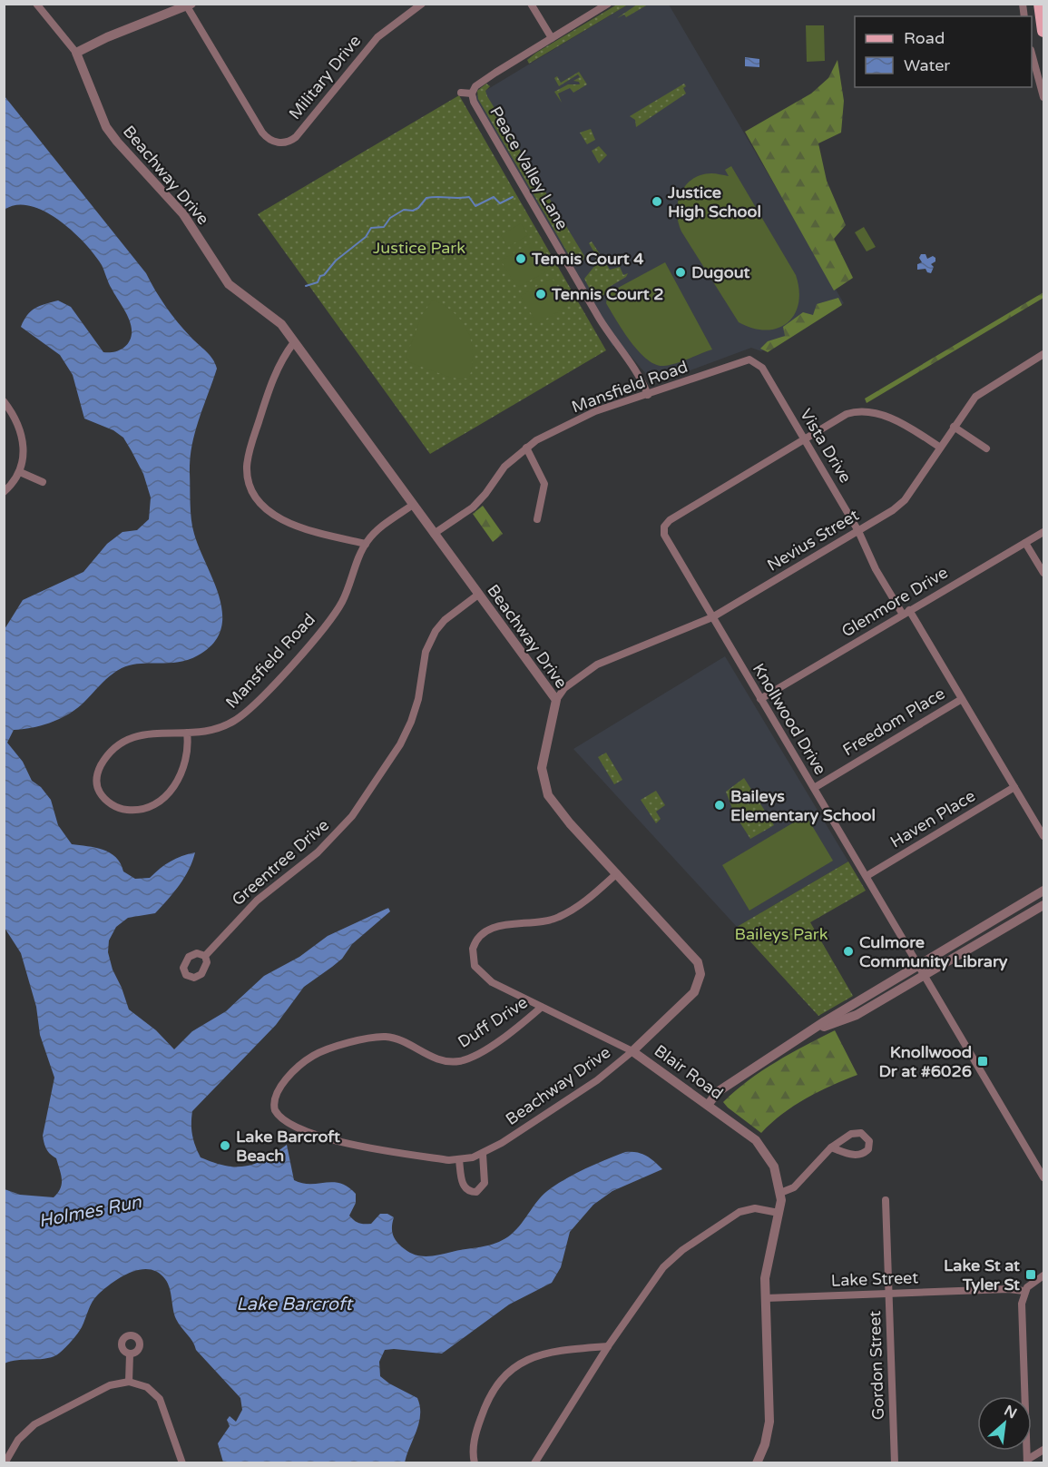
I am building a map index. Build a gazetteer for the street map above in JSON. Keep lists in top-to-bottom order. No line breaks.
{"streets":{"street":["Military Drive","Peace Valley Lane","Beachway Drive","Mansfield Road","Vista Drive","Nevius Street","Glenmore Drive","Knollwood Drive","Freedom Place","Haven Place","Greentree Drive","Duff Drive","Blair Road","Lake Street","Gordon Street"]},"crossings":[["Peace Valley Lane","Mansfield Road"],["Beachway Drive","Mansfield Road"],["Beachway Drive","Nevius Street"],["Beachway Drive","Greentree Drive"],["Beachway Drive","Duff Drive"],["Beachway Drive","Blair Road"],["Mansfield Road","Vista Drive"],["Vista Drive","Nevius Street"],["Vista Drive","Glenmore Drive"],["Vista Drive","Knollwood Drive"],["Vista Drive","Freedom Place"],["Vista Drive","Haven Place"],["Nevius Street","Knollwood Drive"],["Glenmore Drive","Knollwood Drive"],["Knollwood Drive","Freedom Place"],["Knollwood Drive","Haven Place"],["Duff Drive","Blair Road"],["Blair Road","Lake Street"],["Lake Street","Gordon Street"]],"water":["Holmes Run","Lake Barcroft"],"parks":["Justice Park","Baileys Park"],"places":{"other":["Justice High School","Tennis Court 4","Dugout","Tennis Court 2","Baileys Elementary School","Culmore Community Library","Lake Barcroft Beach"],"transit":["Knollwood Dr at #6026","Lake St at Tyler St"]},"legend":["Road","Water"],"north":"top right"}
